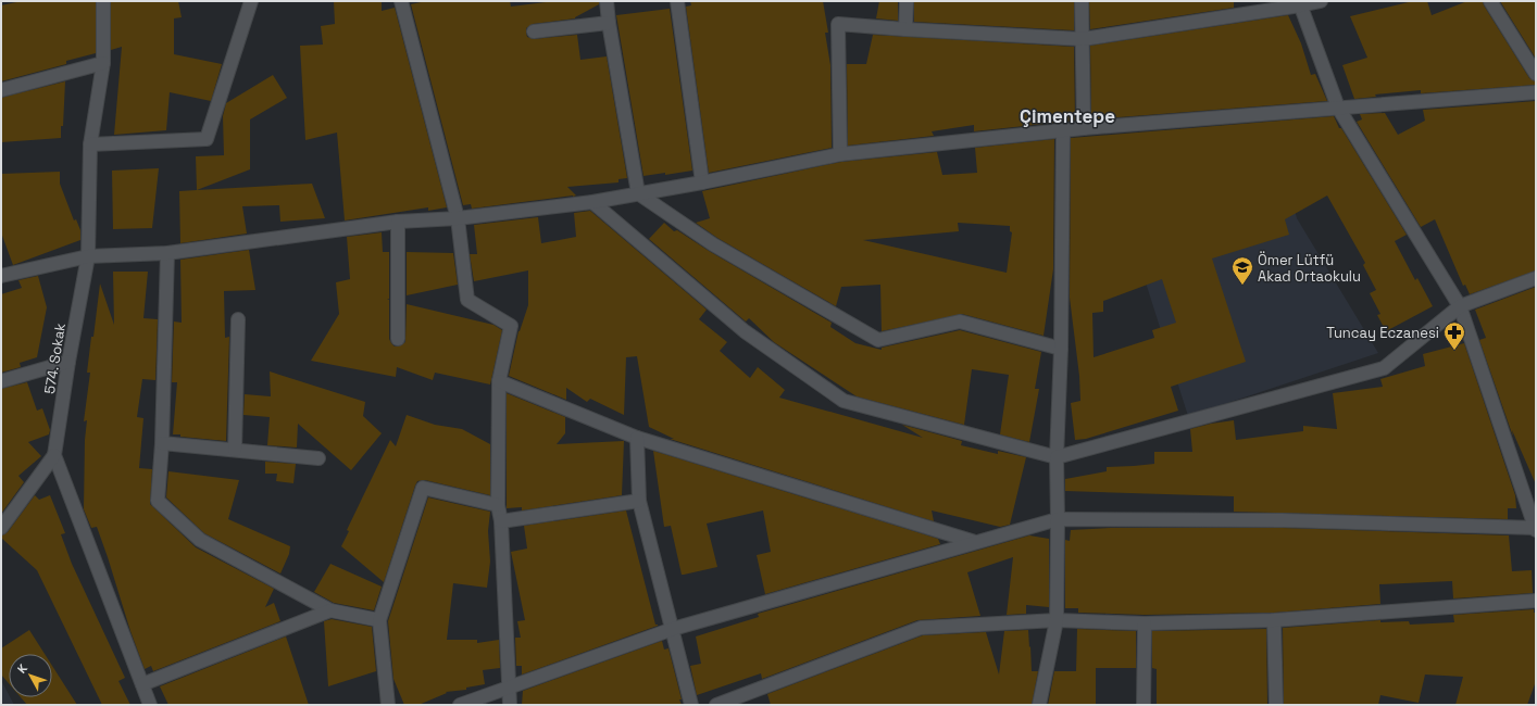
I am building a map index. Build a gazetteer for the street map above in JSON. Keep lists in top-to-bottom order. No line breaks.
{"streets":{"street":["574. Sokak"]},"districts":["Çimentepe"],"places":{"school or university":["Ömer Lütfü Akad Ortaokulu"],"pharmacy":["Tuncay Eczanesi"]},"north":"top left"}
